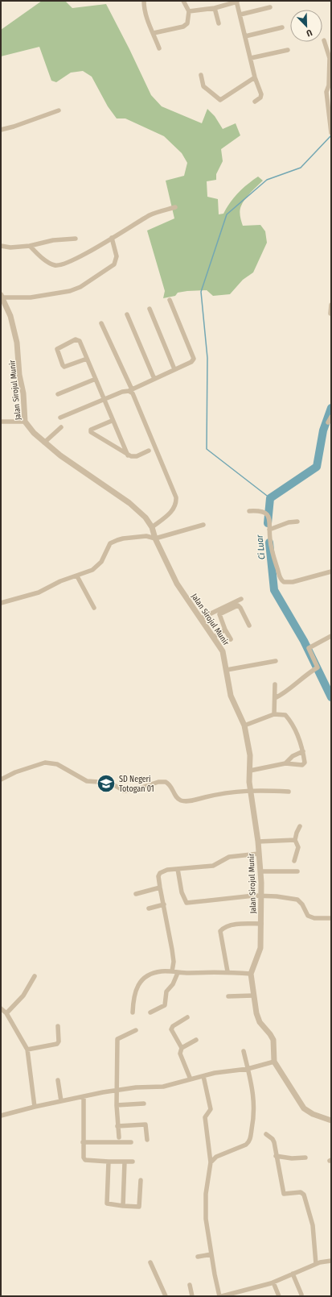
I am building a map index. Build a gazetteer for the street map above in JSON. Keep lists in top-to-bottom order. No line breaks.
{"streets":{"street":["Jalan Sirojul Munir"]},"water":["Ci Luar"],"places":{"school or university":["SD Negeri Totogan 01"]},"north":"bottom right"}
